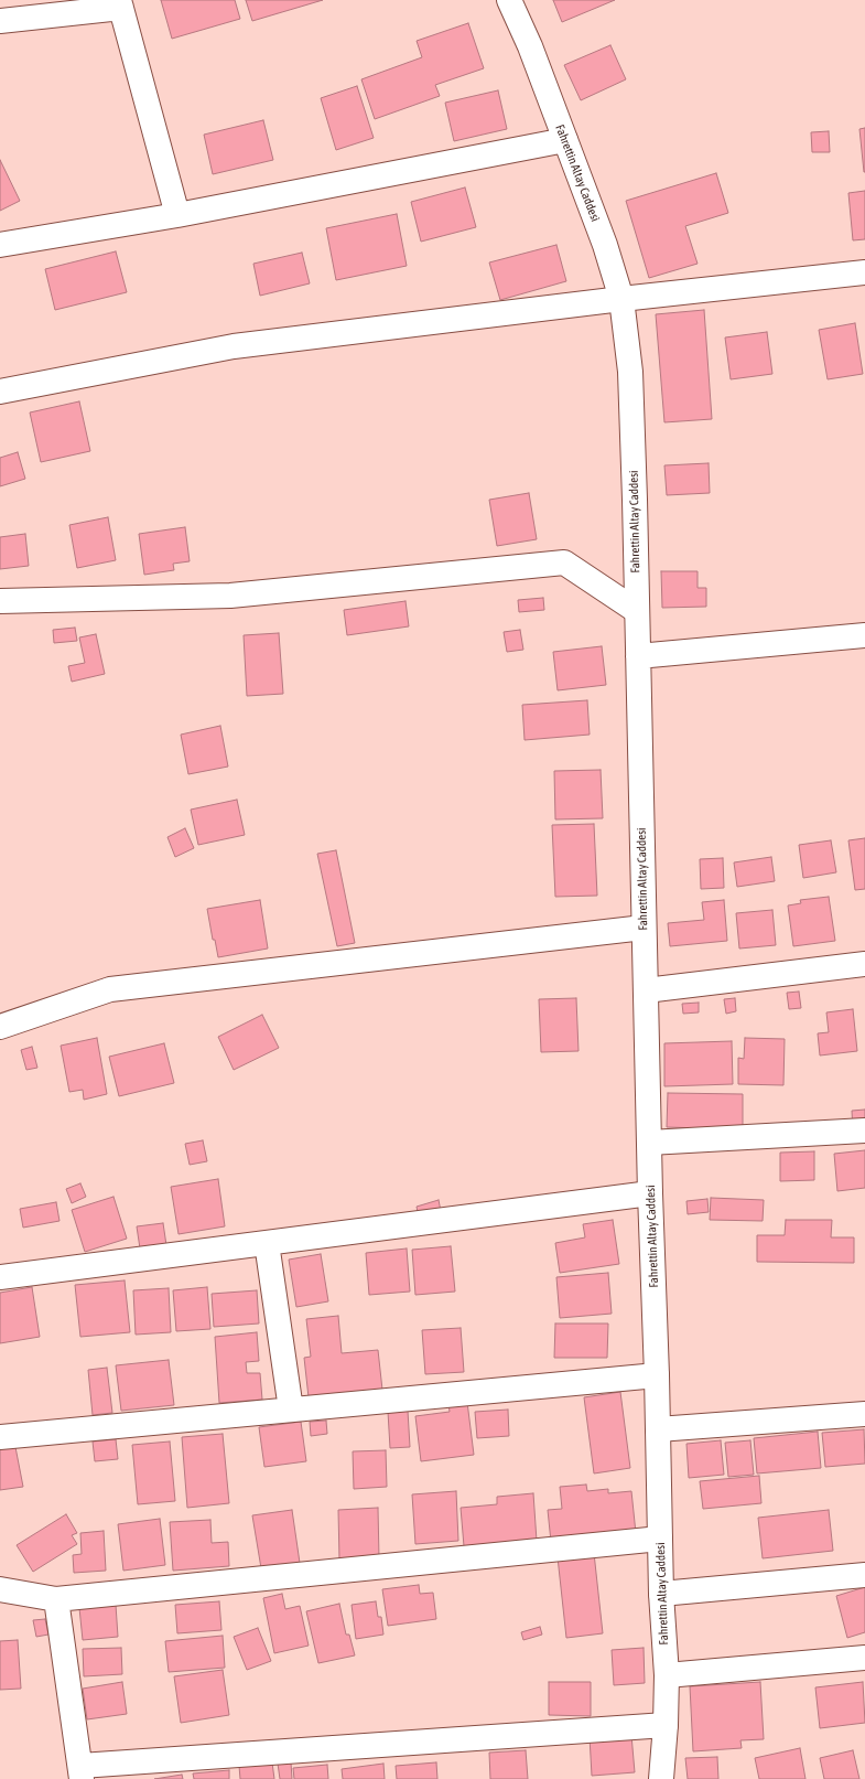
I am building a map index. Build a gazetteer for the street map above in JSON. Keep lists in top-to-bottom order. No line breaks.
{"streets":{"street":["Fahrettin Altay Caddesi"]}}
